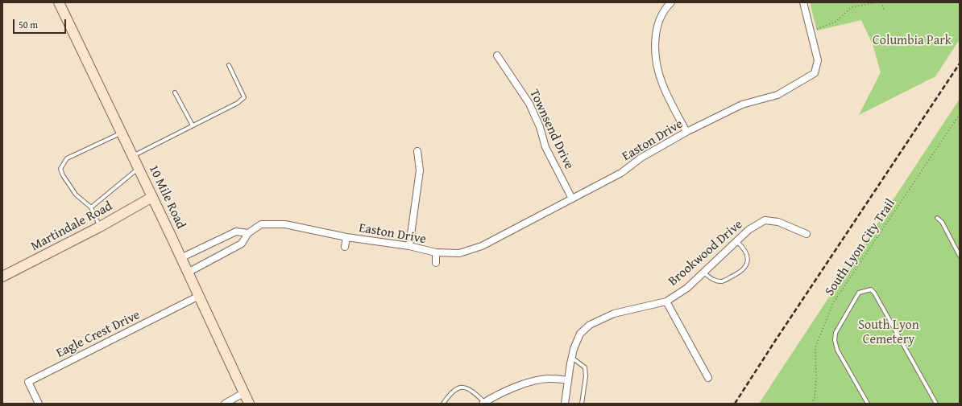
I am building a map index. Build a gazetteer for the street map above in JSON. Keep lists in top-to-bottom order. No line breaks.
{"streets":{"main road":["10 Mile Road","Martindale Road"],"street":["Townsend Drive","Easton Drive","Brookwood Drive","Eagle Crest Drive"],"path":["South Lyon City Trail"]},"crossings":[["Townsend Drive","Easton Drive"],["Easton Drive","10 Mile Road"],["10 Mile Road","Martindale Road"],["10 Mile Road","Eagle Crest Drive"]],"parks":["Columbia Park","South Lyon Cemetery"],"scale_bar":"50 m"}
